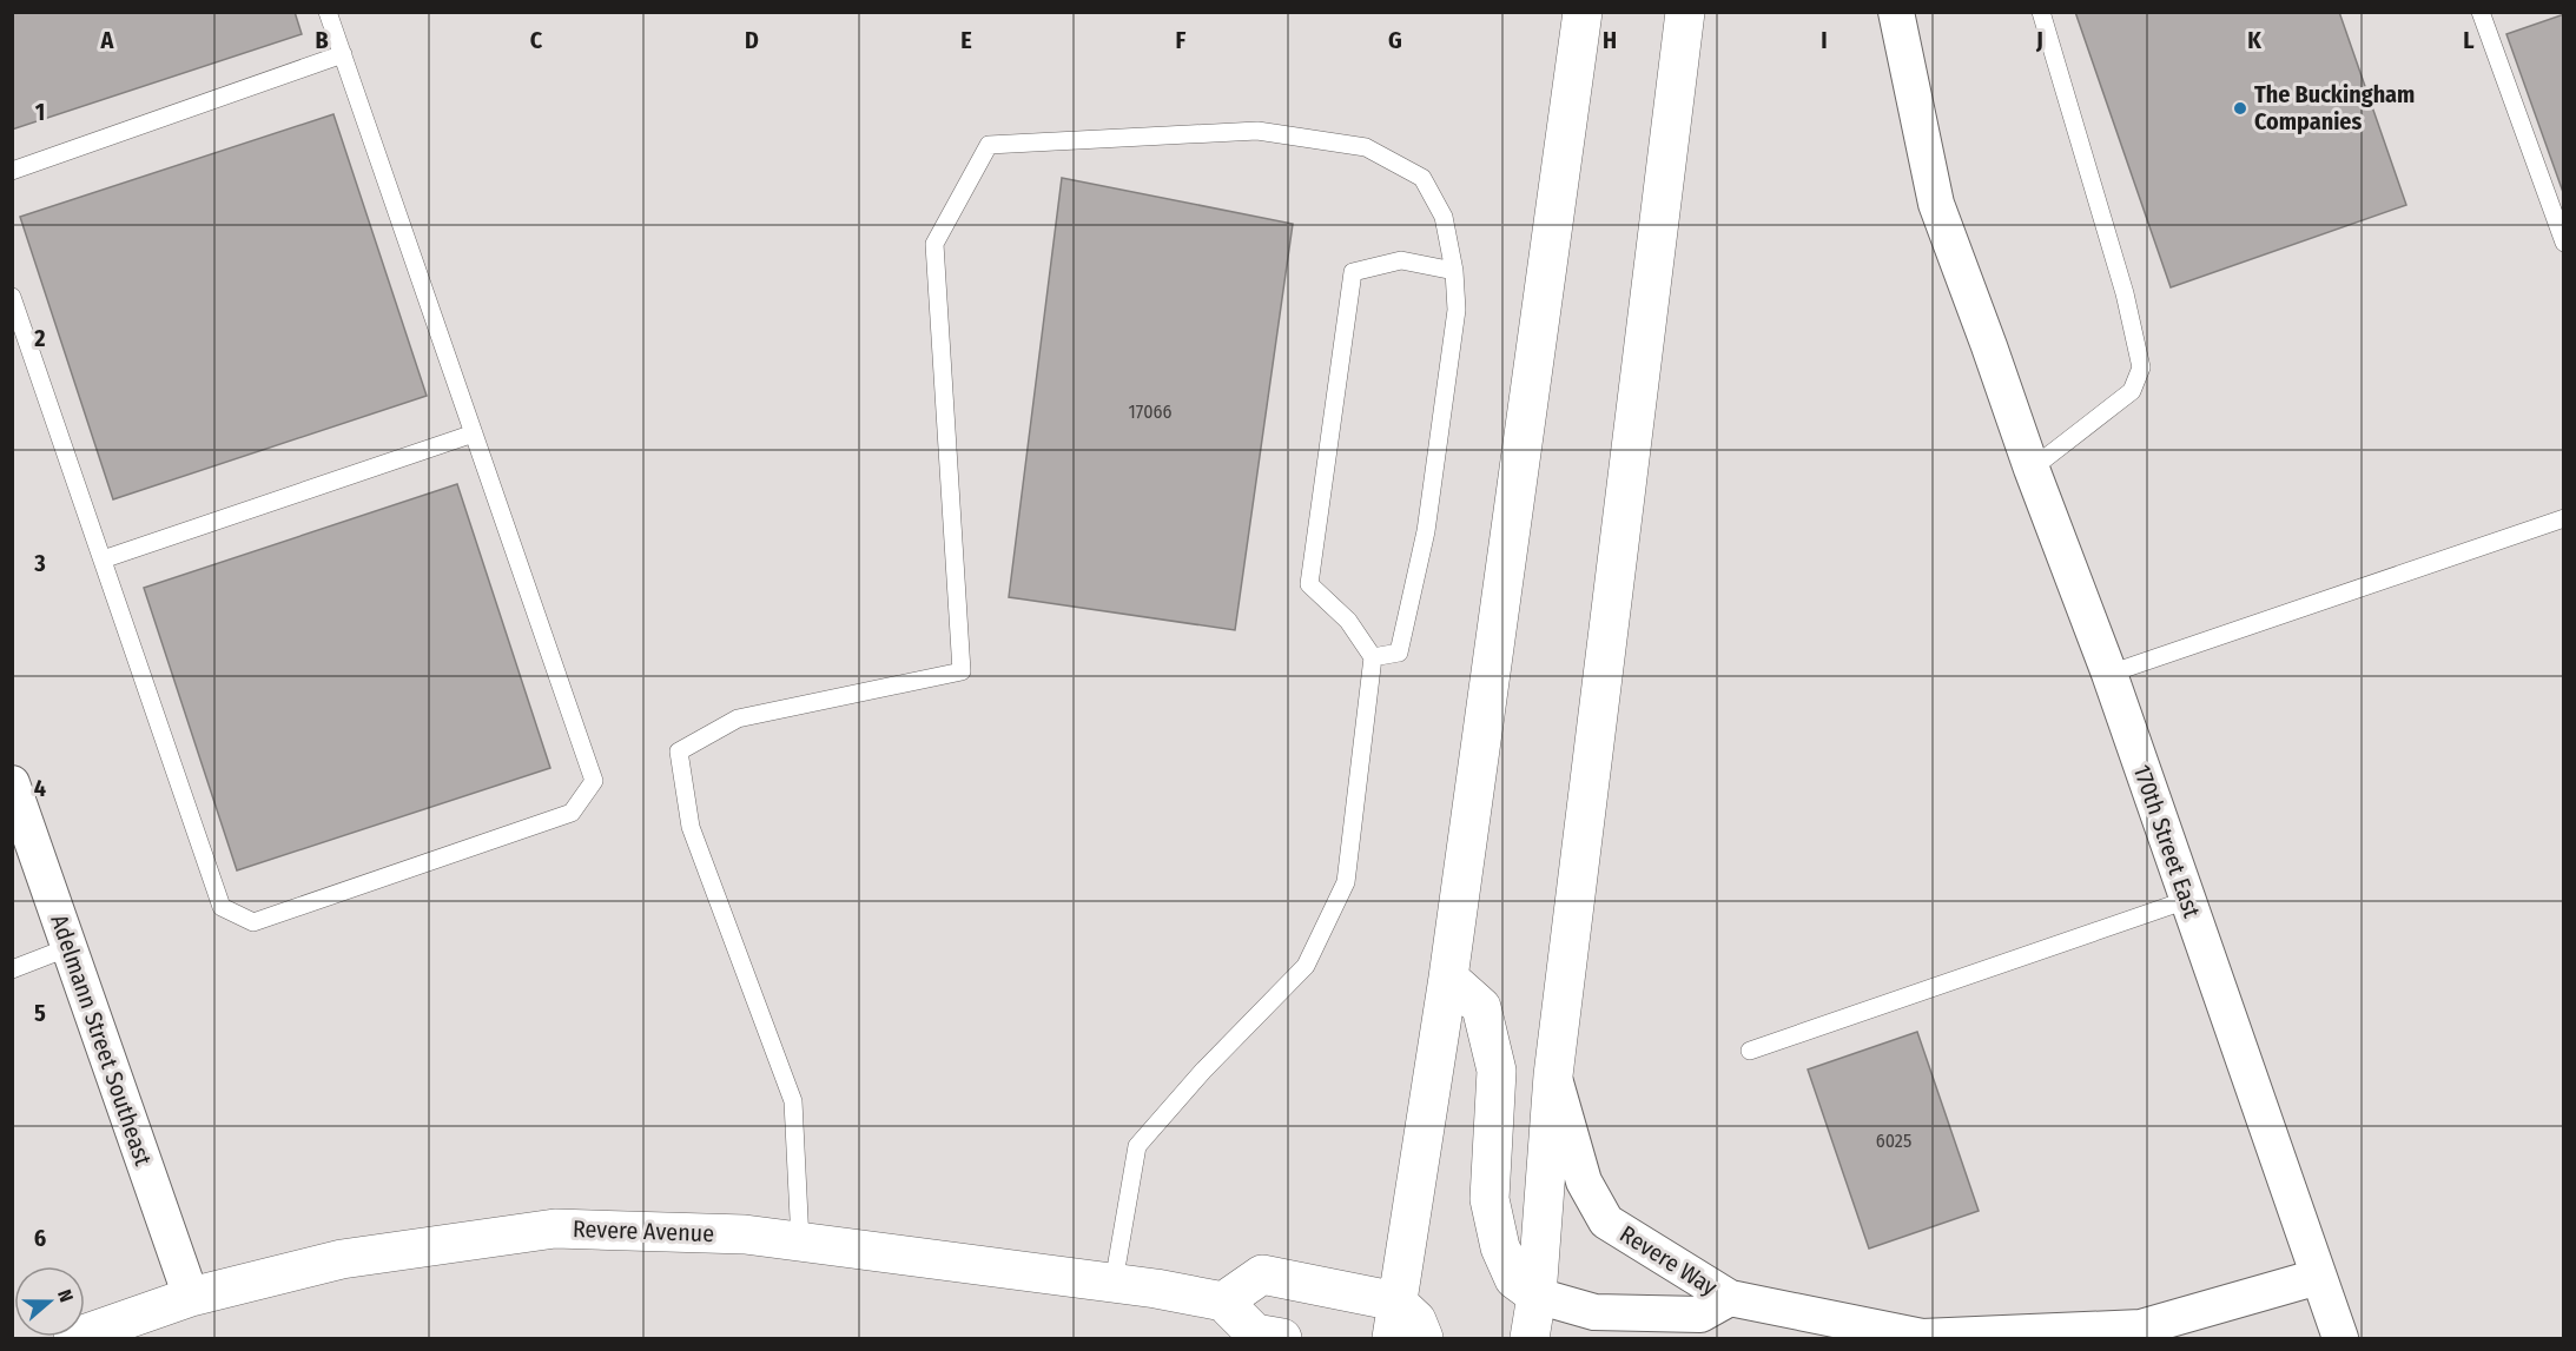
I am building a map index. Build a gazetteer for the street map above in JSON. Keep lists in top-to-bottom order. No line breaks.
{"streets":{"main road":["Revere Avenue"],"street":["170th Street East","Adelmann Street Southeast","Revere Way"]},"crossings":[["Adelmann Street Southeast","Revere Avenue"]],"places":["The Buckingham Companies"],"house_numbers":["17066","6025"],"north":"right","grid":{"columns":["A","B","C","D","E","F","G","H","I","J","K","L"],"rows":["1","2","3","4","5","6"]}}
